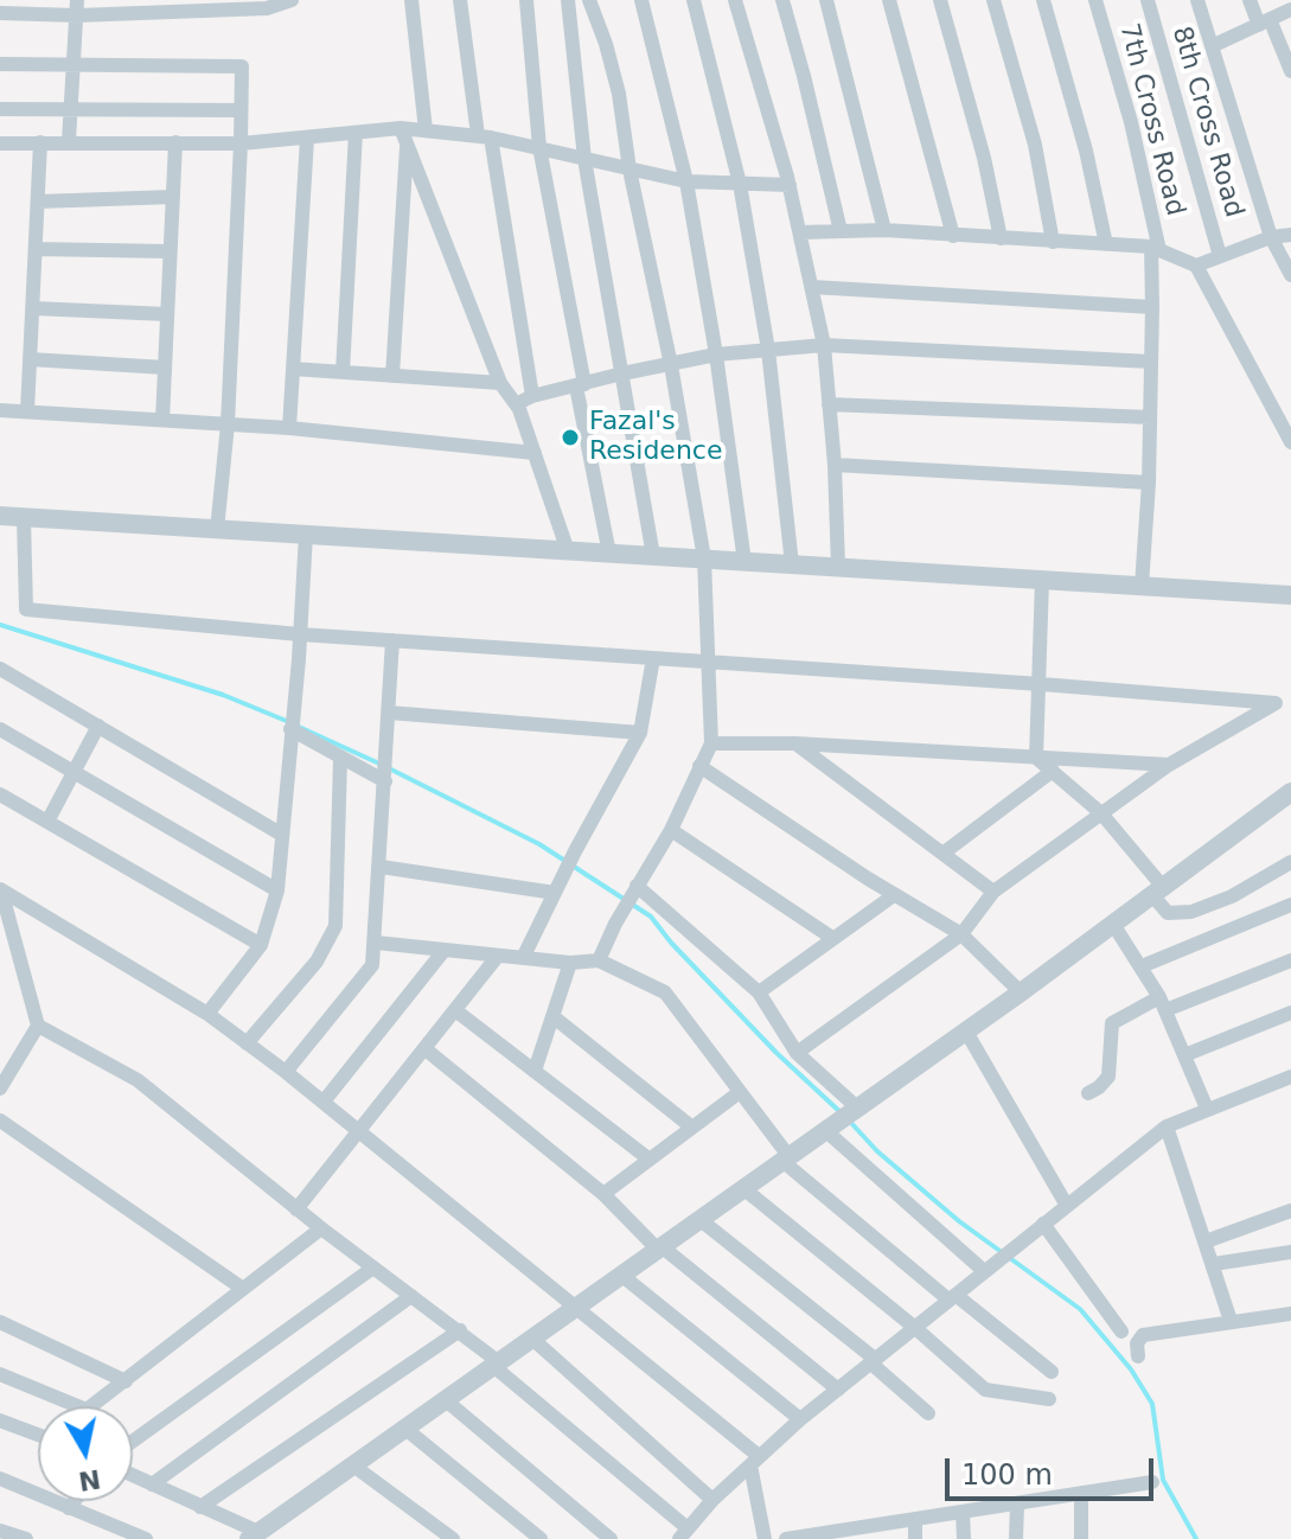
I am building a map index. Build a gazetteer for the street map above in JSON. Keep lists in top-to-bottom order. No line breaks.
{"streets":{"street":["7th Cross Road","8th Cross Road"]},"places":["Fazal's Residence"],"scale_bar":"100 m","north":"bottom"}
